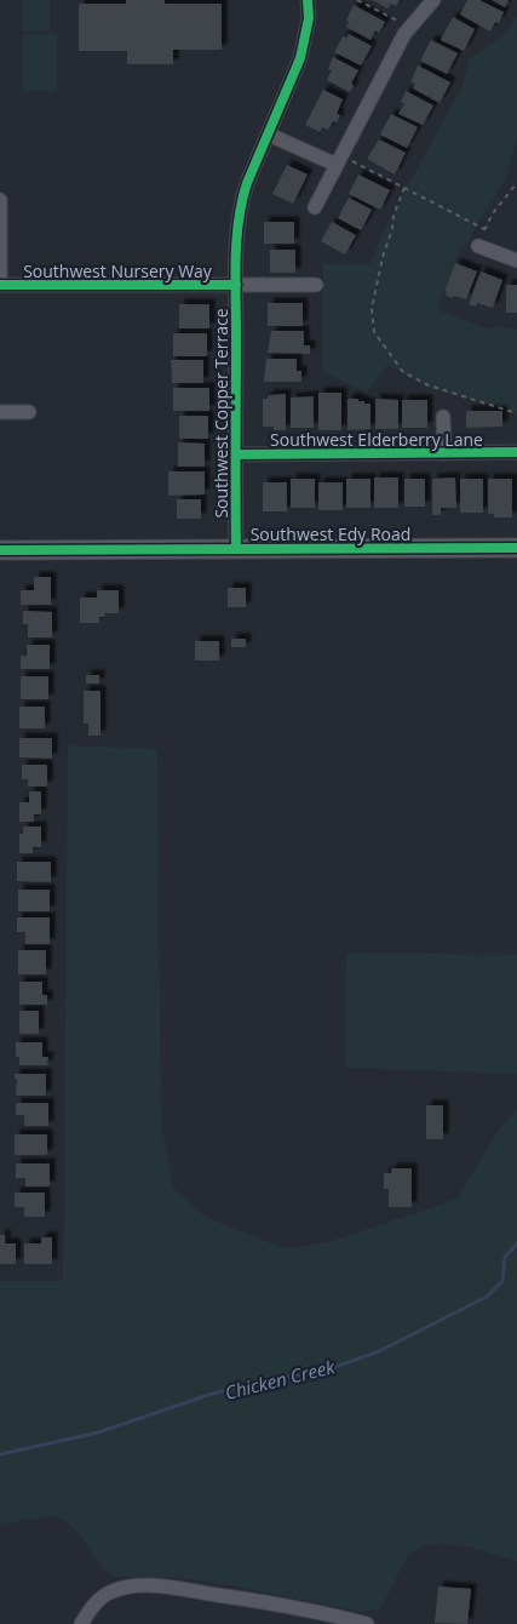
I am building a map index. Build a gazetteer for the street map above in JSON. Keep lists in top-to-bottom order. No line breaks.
{"streets":{"main road":["Southwest Edy Road"],"street":["Southwest Nursery Way","Southwest Copper Terrace","Southwest Elderberry Lane"]},"crossings":[["Southwest Nursery Way","Southwest Copper Terrace"],["Southwest Copper Terrace","Southwest Elderberry Lane"],["Southwest Copper Terrace","Southwest Edy Road"]],"water":["Chicken Creek"]}
